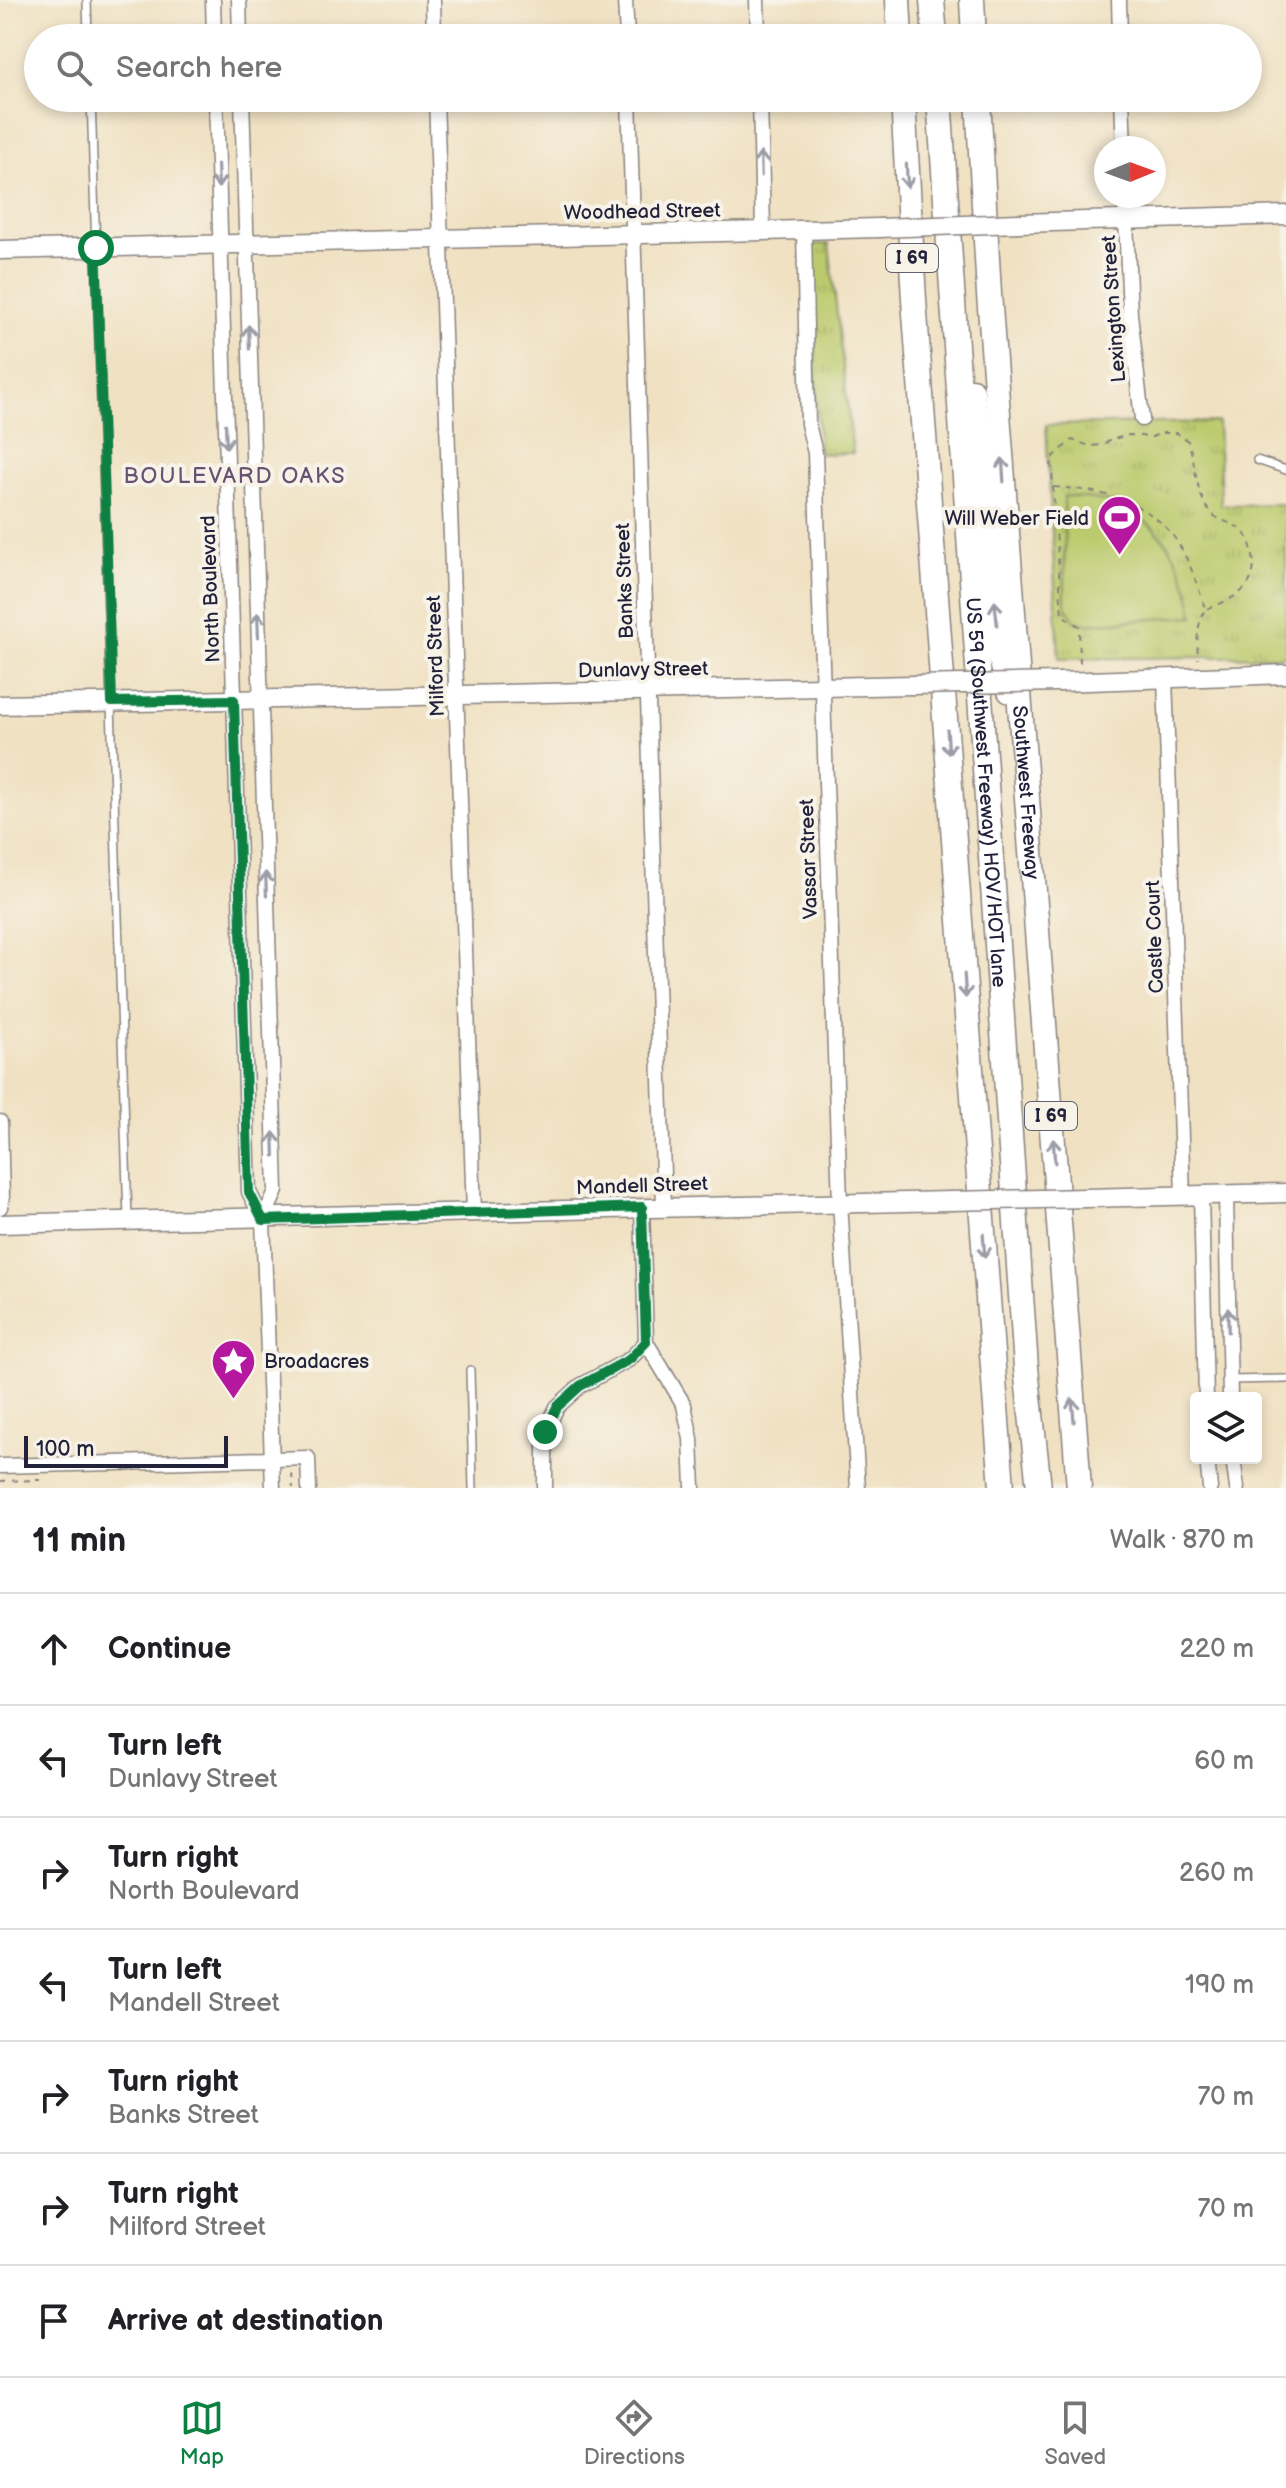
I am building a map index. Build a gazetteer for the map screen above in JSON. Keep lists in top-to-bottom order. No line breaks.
{"streets":{"highway":["I 69","US 59 (Southwest Freeway) HOV/HOT lane","Southwest Freeway"],"street":["Woodhead Street","Lexington Street","Banks Street","North Boulevard","Milford Street","Dunlavy Street","Vassar Street","Castle Court","Mandell Street"]},"crossings":[["Woodhead Street","Lexington Street"],["Woodhead Street","Banks Street"],["Woodhead Street","North Boulevard"],["Woodhead Street","Milford Street"],["Woodhead Street","Vassar Street"],["Banks Street","Dunlavy Street"],["Banks Street","Mandell Street"],["North Boulevard","Dunlavy Street"],["North Boulevard","Mandell Street"],["Milford Street","Dunlavy Street"],["Milford Street","Mandell Street"],["Dunlavy Street","Vassar Street"],["Dunlavy Street","Castle Court"],["Vassar Street","Mandell Street"],["Castle Court","Mandell Street"]],"districts":["BOULEVARD OAKS"],"places":{"sports":["Will Weber Field"],"place":["Broadacres"]},"scale_bar":"100 m","north":"right","page":{"search":"Search here","scale":"100 m","heading":["11 min","Walk · 870 m"],"list":[["Continue","220 m"],["Turn left","Dunlavy Street","60 m"],["Turn right","North Boulevard","260 m"],["Turn left","Mandell Street","190 m"],["Turn right","Banks Street","70 m"],["Turn right","Milford Street","70 m"],"Arrive at destination"],"nav":["Map","Directions","Saved"]}}
